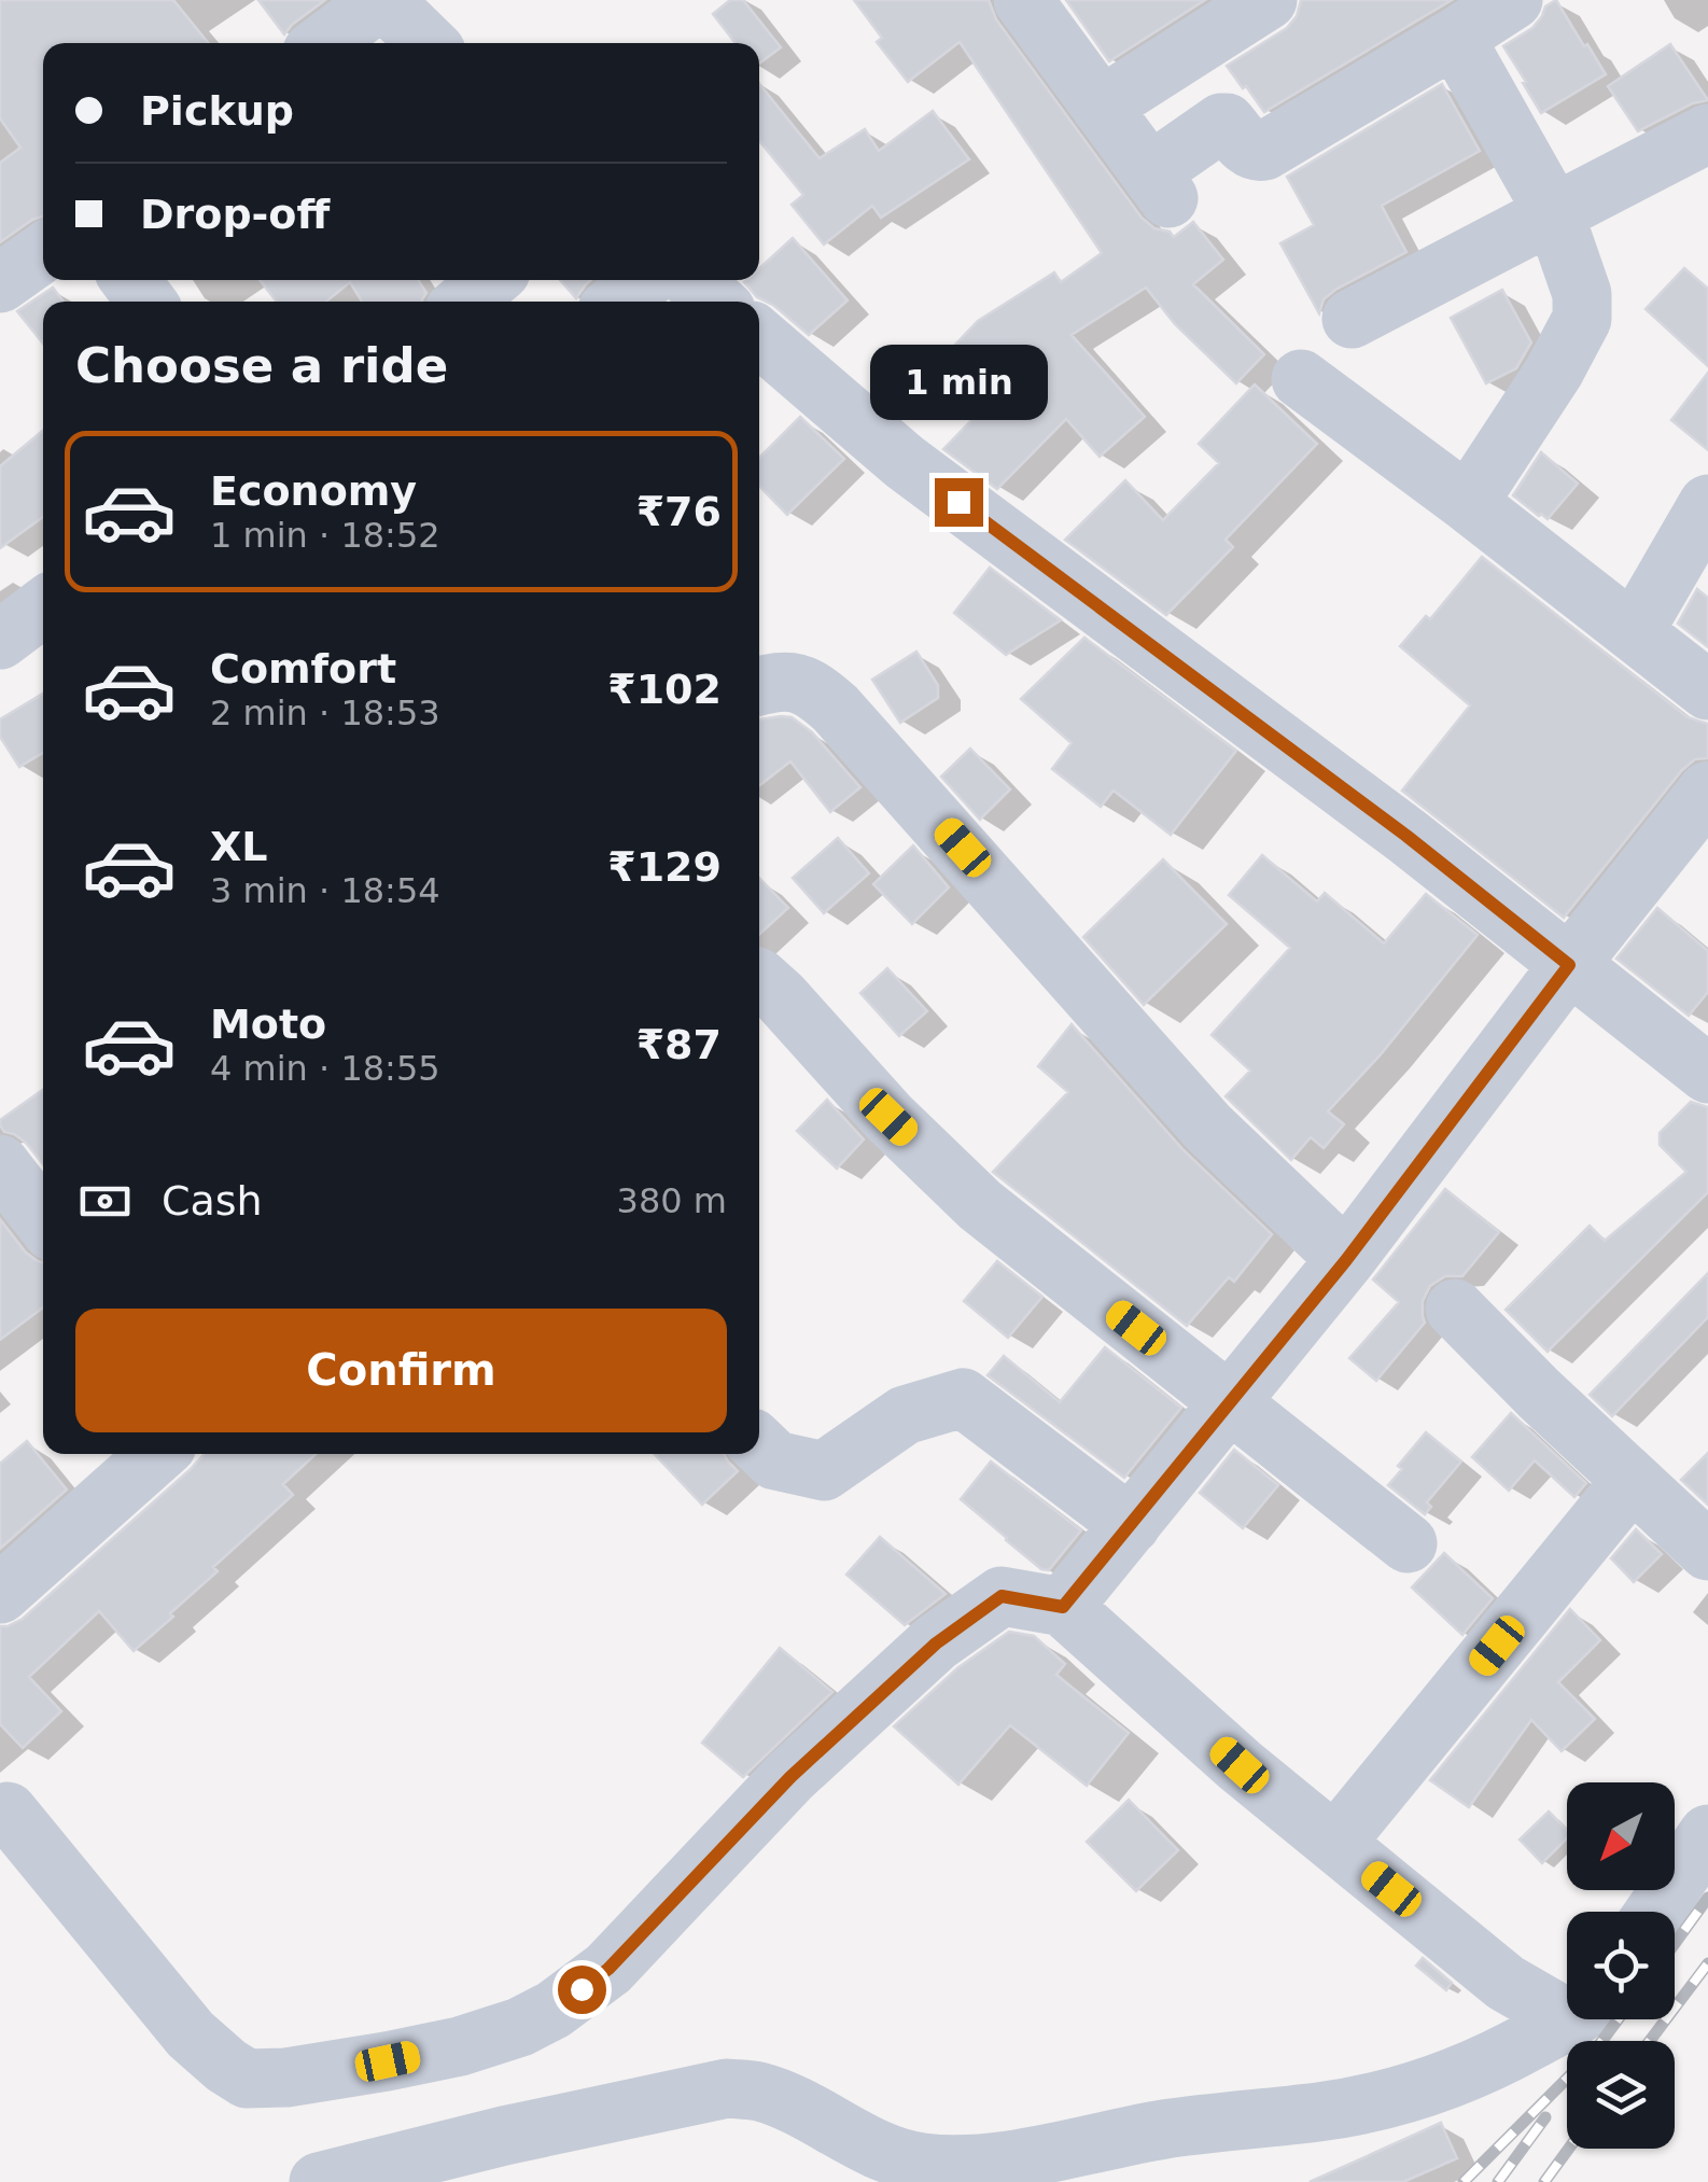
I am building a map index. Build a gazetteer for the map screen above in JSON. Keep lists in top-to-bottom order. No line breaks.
{"north":"bottom left","page":{"banner":["Pickup","Drop-off"],"heading":"Choose a ride","bubble":"1 min","list":[{"name":"Economy","note":"1 min · 18:52","value":"₹76"},{"name":"Comfort","note":"2 min · 18:53","value":"₹102"},{"name":"XL","note":"3 min · 18:54","value":"₹129"},{"name":"Moto","note":"4 min · 18:55","value":"₹87"}],"pay":["Cash","380 m"],"buttons":"Confirm"}}
